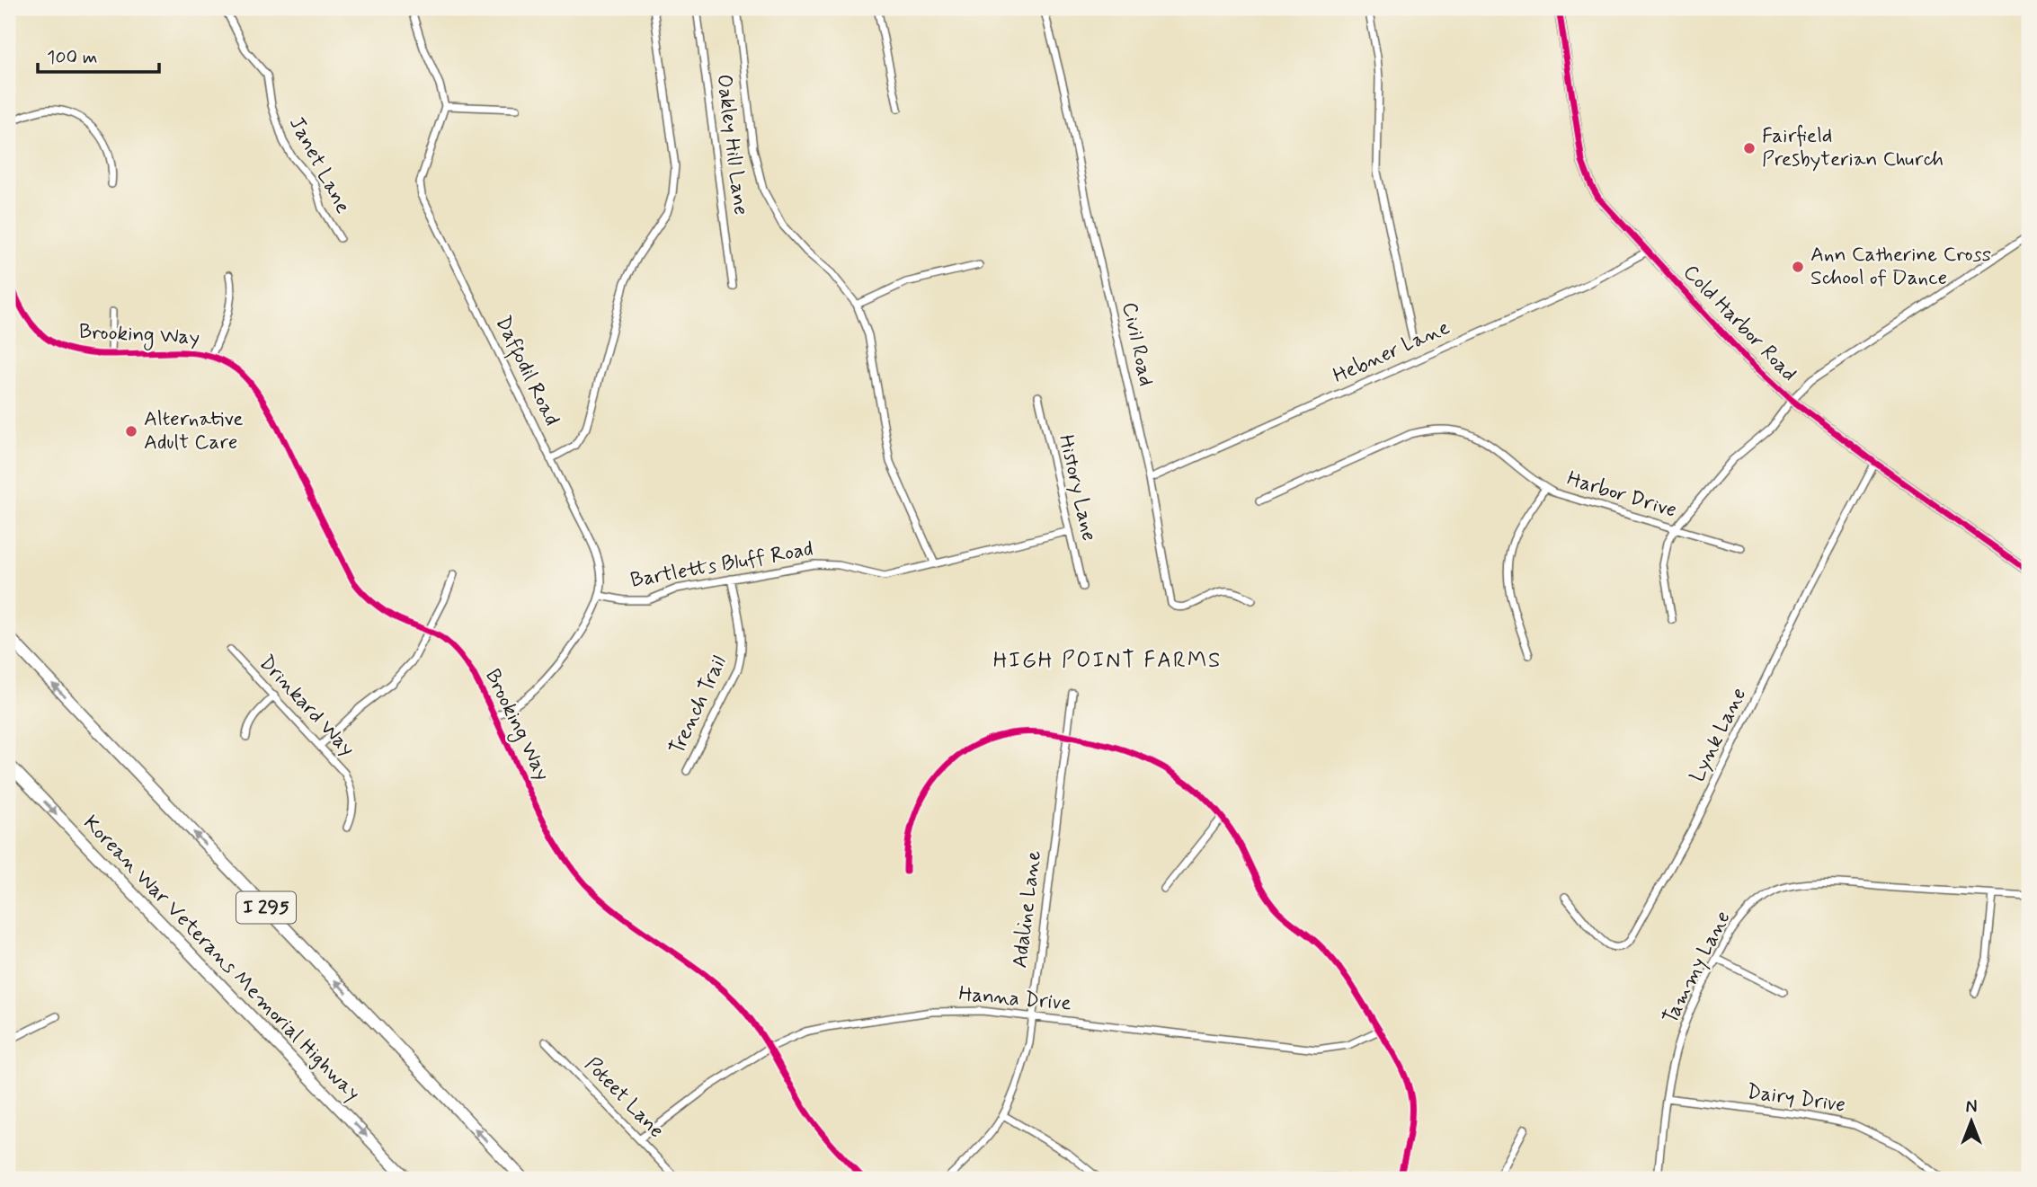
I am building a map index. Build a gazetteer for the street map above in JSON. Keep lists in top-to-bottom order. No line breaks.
{"streets":{"highway":["I 295","Korean War Veterans Memorial Highway"],"main road":["Cold Harbor Road"],"street":["Oakley Hill Lane","Janet Lane","Brooking Way","Civil Road","Hebner Lane","Daffodil Road","History Lane","Harbor Drive","Bartletts Bluff Road","Trench Trail","Drinkard Way","Lynk Lane","Adaline Lane","Tammy Lane","Hanna Drive","Poteet Lane","Dairy Drive"]},"crossings":[["Cold Harbor Road","Hebner Lane"],["Cold Harbor Road","Lynk Lane"],["Brooking Way","Daffodil Road"],["Brooking Way","Hanna Drive"],["Civil Road","Hebner Lane"],["Daffodil Road","Bartletts Bluff Road"],["History Lane","Bartletts Bluff Road"],["Bartletts Bluff Road","Trench Trail"],["Adaline Lane","Hanna Drive"],["Tammy Lane","Dairy Drive"],["Hanna Drive","Poteet Lane"]],"districts":["HIGH POINT FARMS"],"places":["Fairfield Presbyterian Church","Ann Catherine Cross School of Dance","Alternative Adult Care"],"scale_bar":"100 m","north":"top"}
